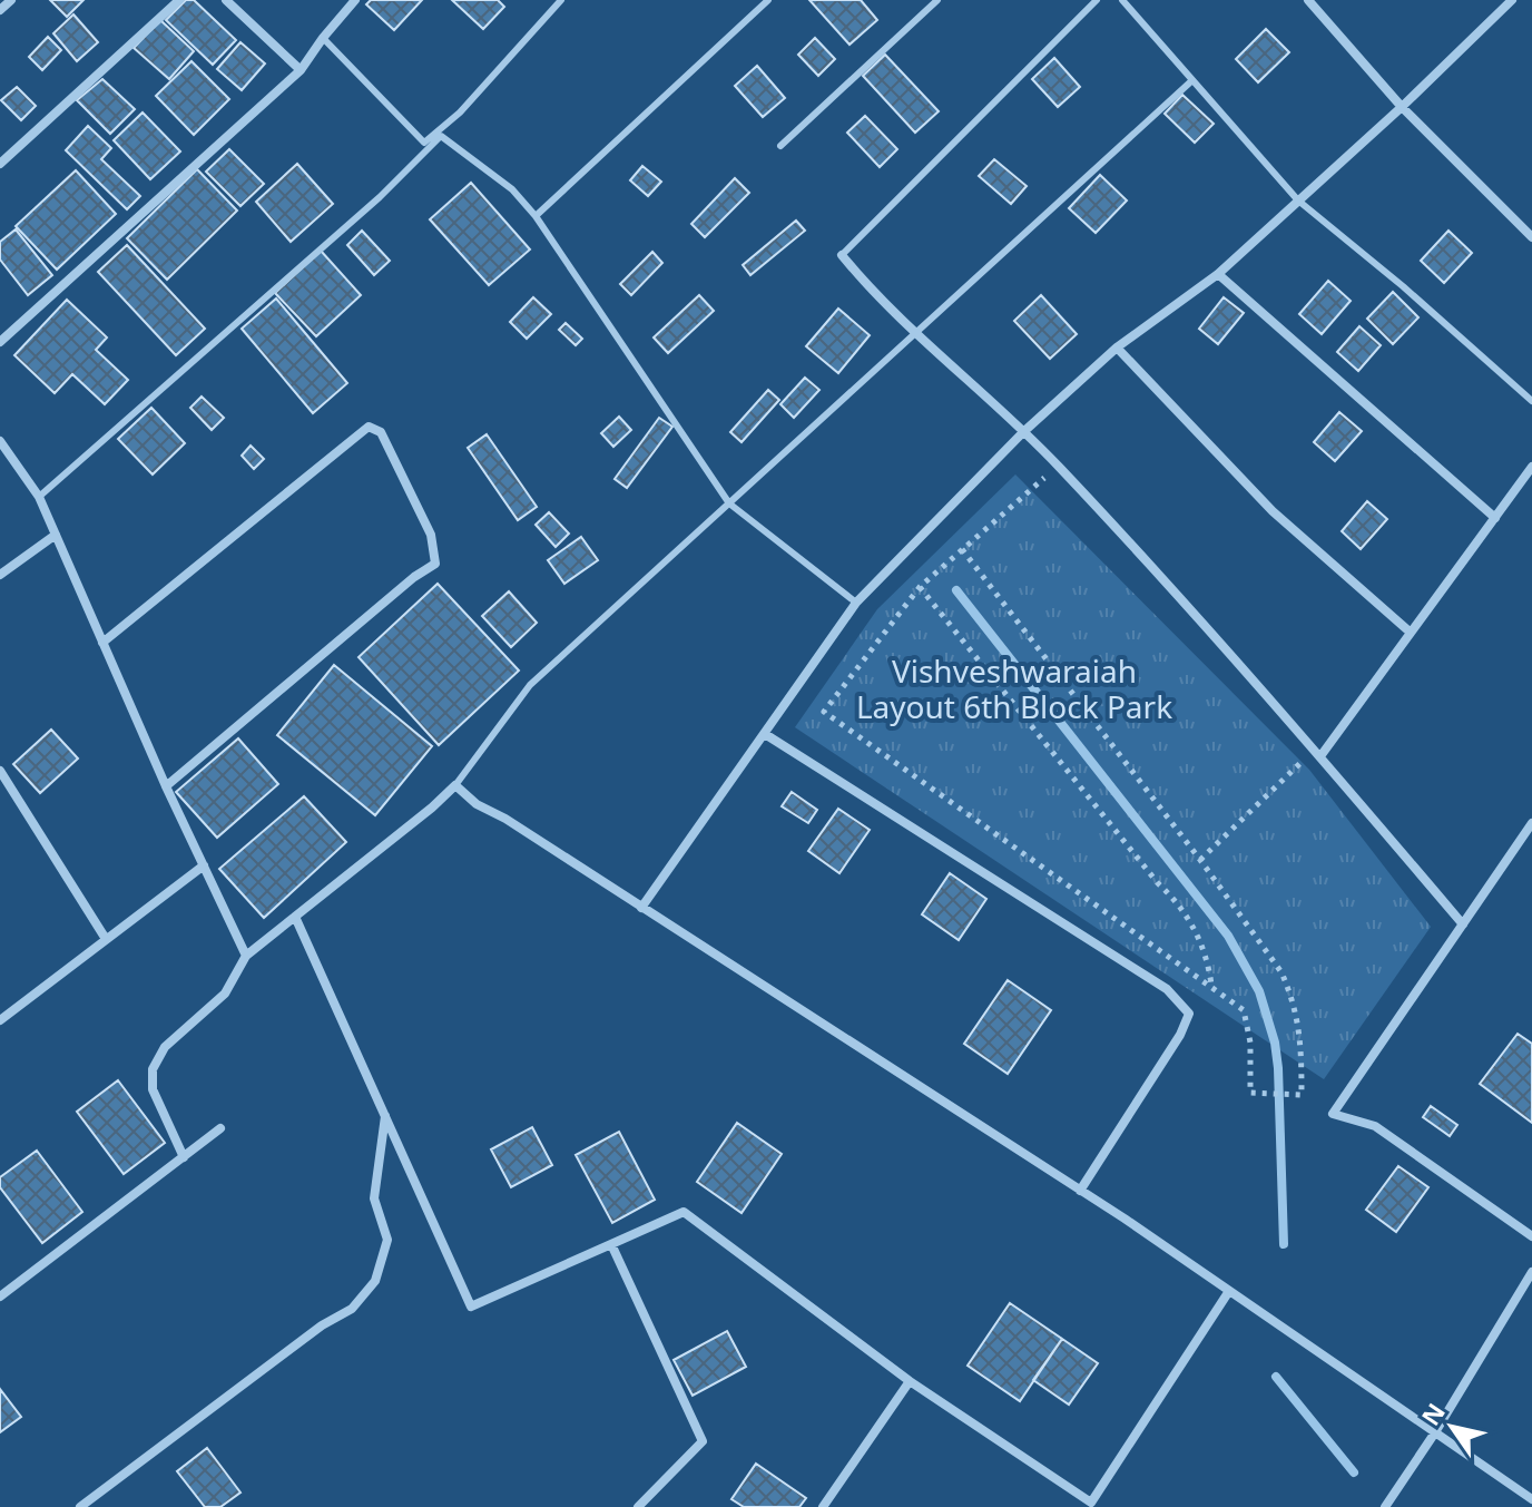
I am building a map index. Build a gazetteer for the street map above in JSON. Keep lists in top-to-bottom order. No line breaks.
{"parks":["Vishveshwaraiah Layout 6th Block Park"],"north":"top left"}
